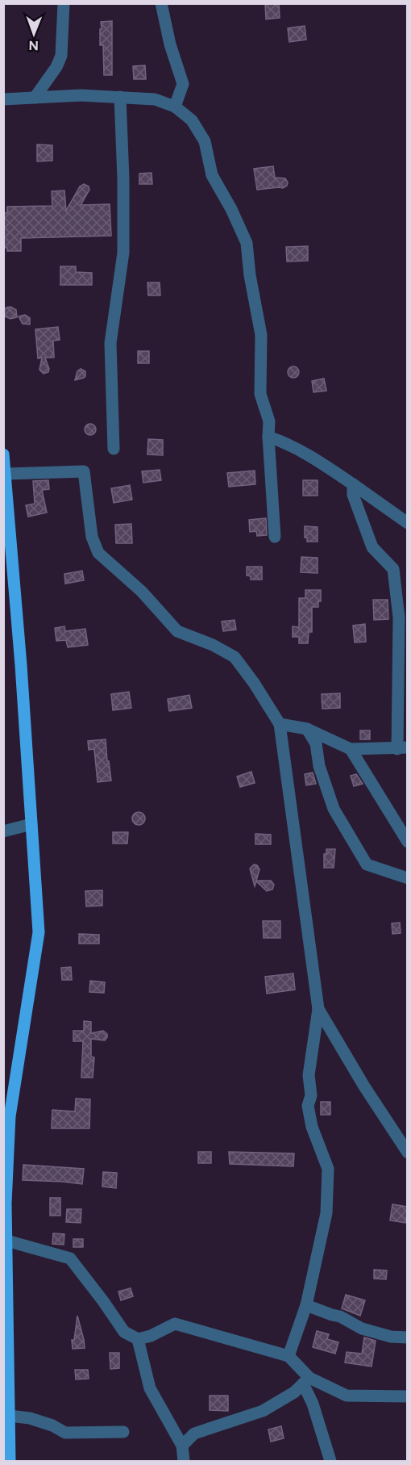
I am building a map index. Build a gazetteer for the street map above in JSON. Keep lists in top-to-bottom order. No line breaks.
{"north":"bottom"}
